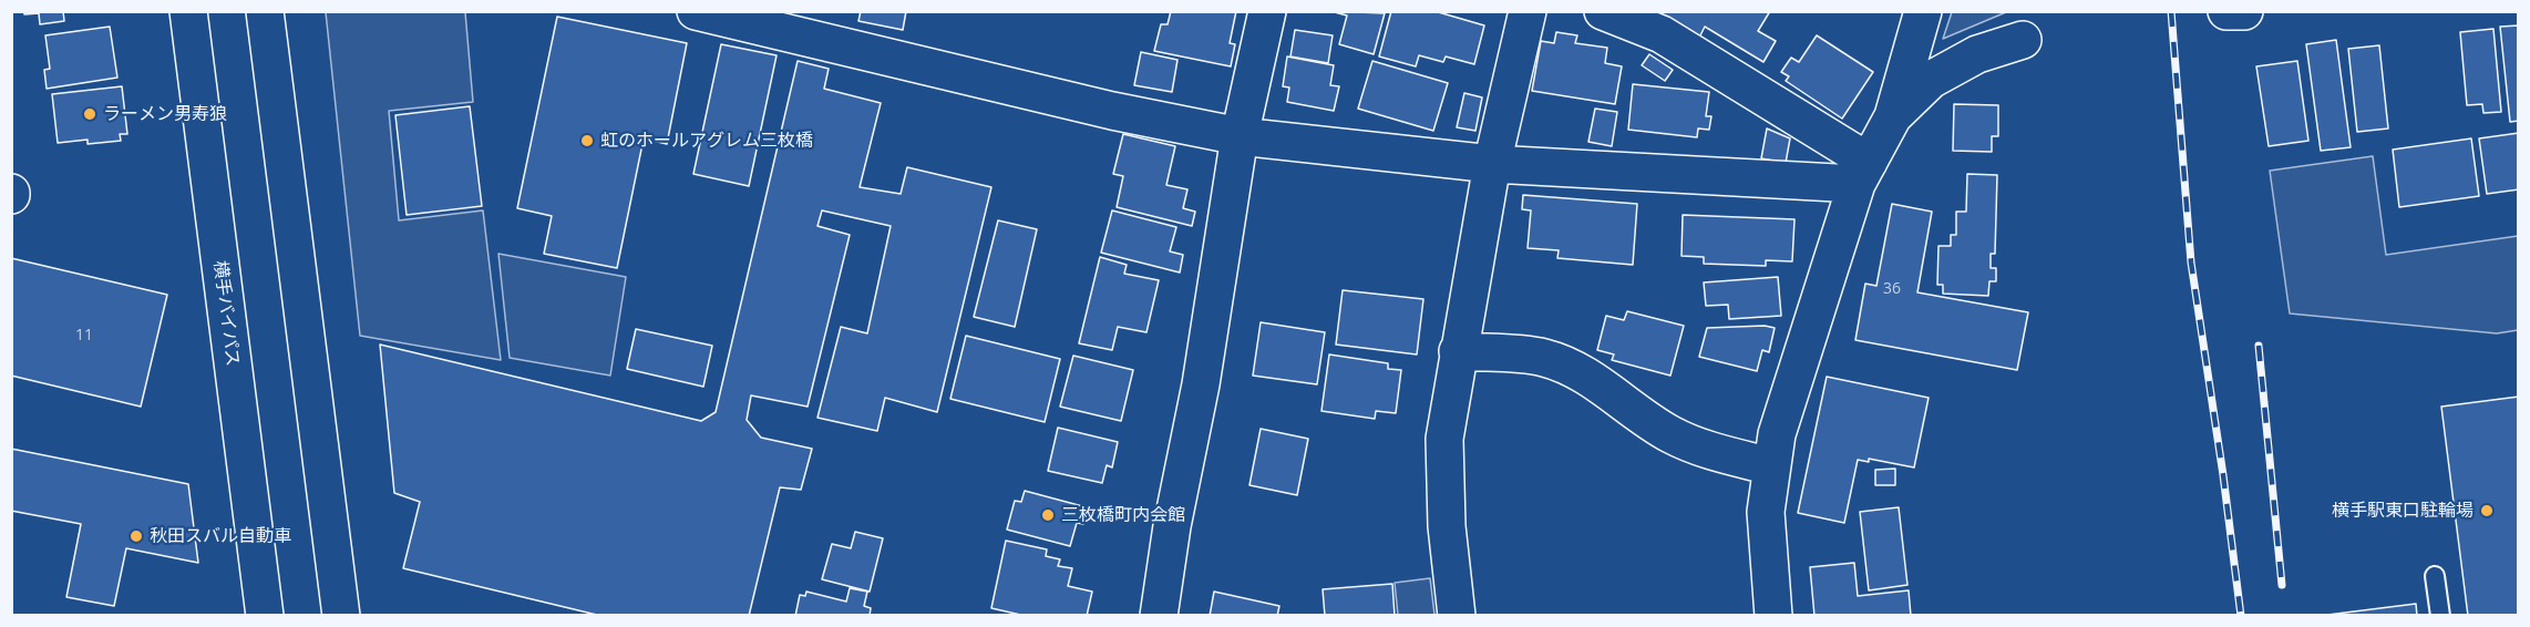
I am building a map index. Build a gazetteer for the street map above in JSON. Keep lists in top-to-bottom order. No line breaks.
{"streets":{"main road":["横手バイパス"]},"places":["ラーメン男寿狼","虹のホールアグレム三枚橋","横手駅東口駐輪場","三枚橋町内会館","秋田スバル自動車"],"house_numbers":["36","11"]}
